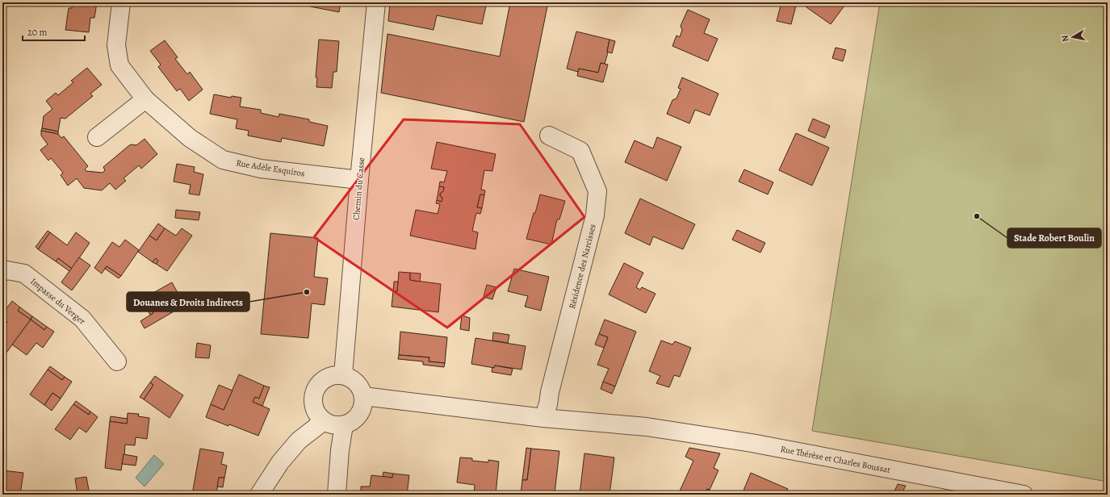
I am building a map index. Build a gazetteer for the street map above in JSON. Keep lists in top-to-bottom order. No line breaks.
{"streets":{"street":["Rue Adèle Esquiros","Chemin du Casse","Résidence des Narcisses","Impasse du Verger","Rue Thérèse et Charles Boussat"]},"crossings":[["Rue Adèle Esquiros","Chemin du Casse"],["Résidence des Narcisses","Rue Thérèse et Charles Boussat"]],"places":["Stade Robert Boulin","Douanes & Droits Indirects"],"scale_bar":"20 m","north":"left"}
